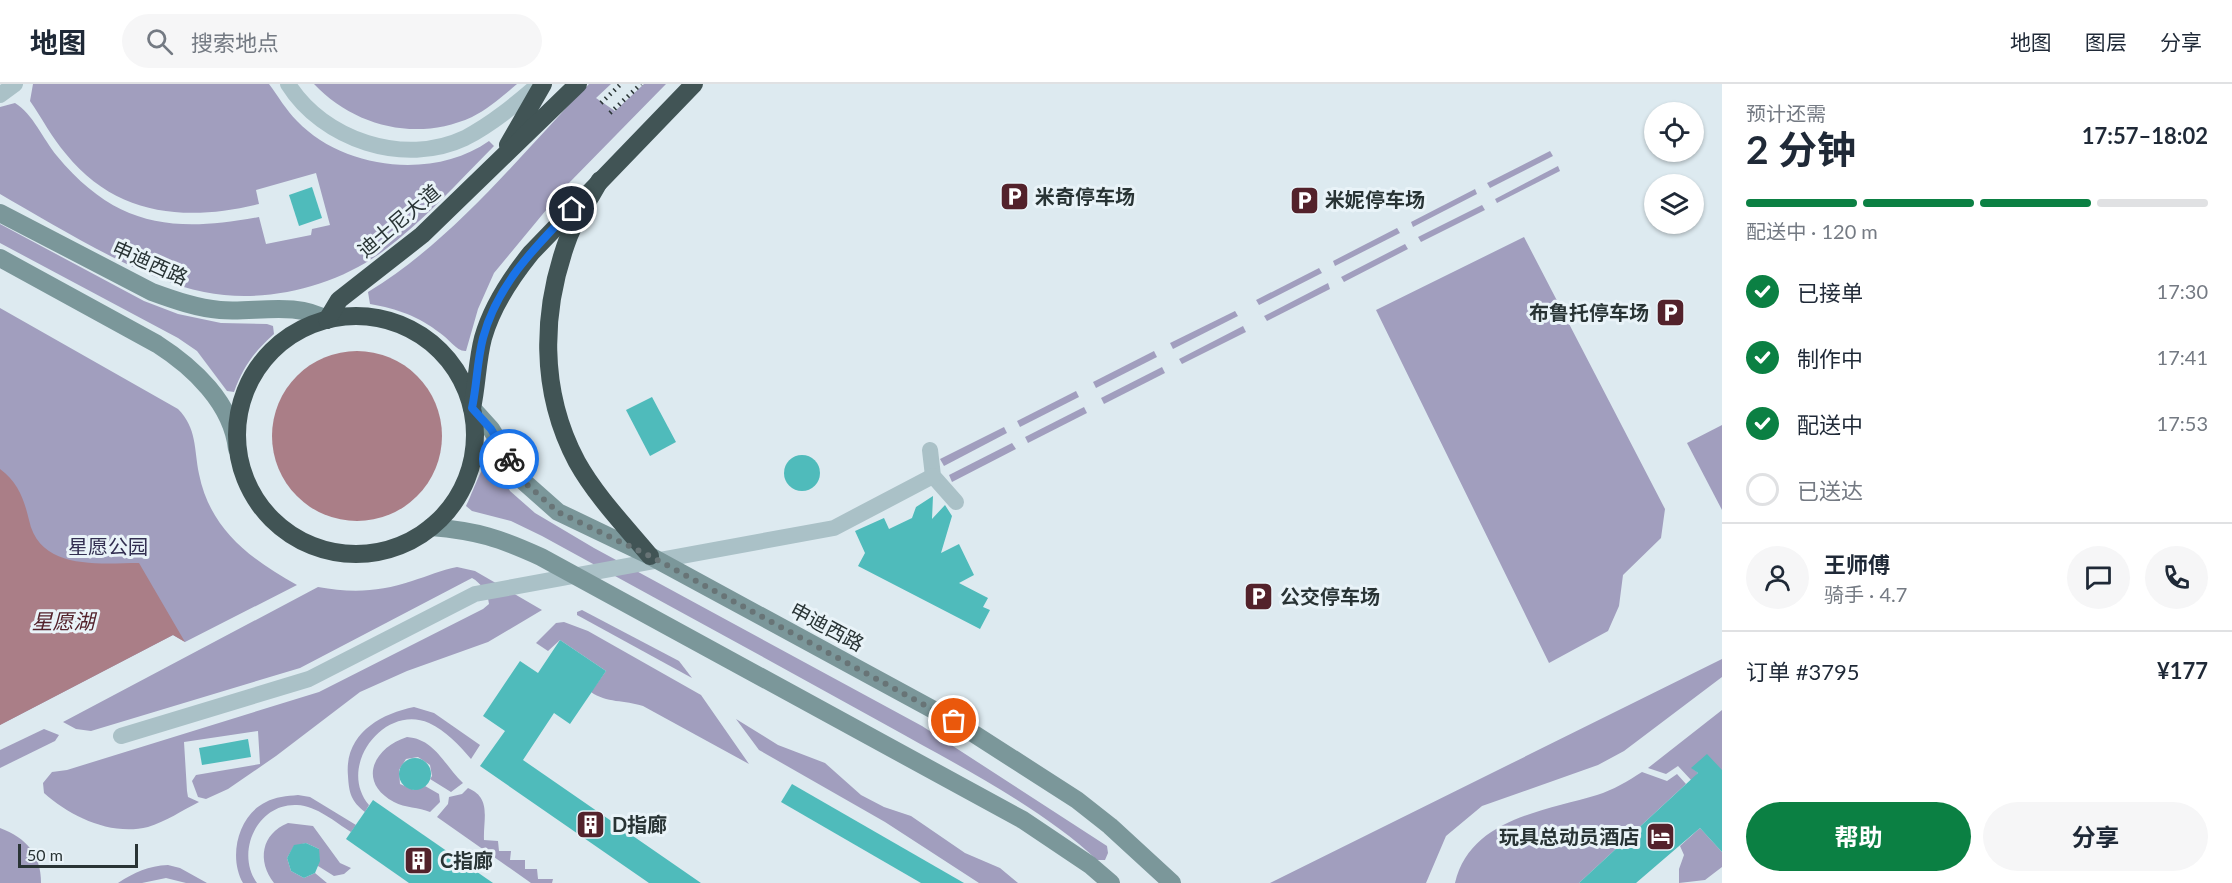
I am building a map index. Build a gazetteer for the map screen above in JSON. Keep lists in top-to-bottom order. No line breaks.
{"streets":{"highway":["迪士尼大道"],"street":["申迪西路"]},"crossings":[["迪士尼大道","申迪西路"]],"water":["星愿湖"],"parks":["星愿公园"],"places":{"parking":["米奇停车场","米妮停车场","布鲁托停车场","公交停车场"],"building":["D指廊","C指廊"],"hotel":["玩具总动员酒店"]},"scale_bar":"50 m","page":{"header":"地图","search":"搜索地点","nav":["地图","图层","分享"],"heading":["2 分钟","预计还需","17:57–18:02"],"panel":["王师傅","骑手 · 4.7","订单 #3795","¥177"],"bar":"配送中 · 120 m","list":[["已接单","17:30"],["制作中","17:41"],["配送中","17:53"],"已送达"],"buttons":["帮助","分享"],"scale":"50 m"}}
